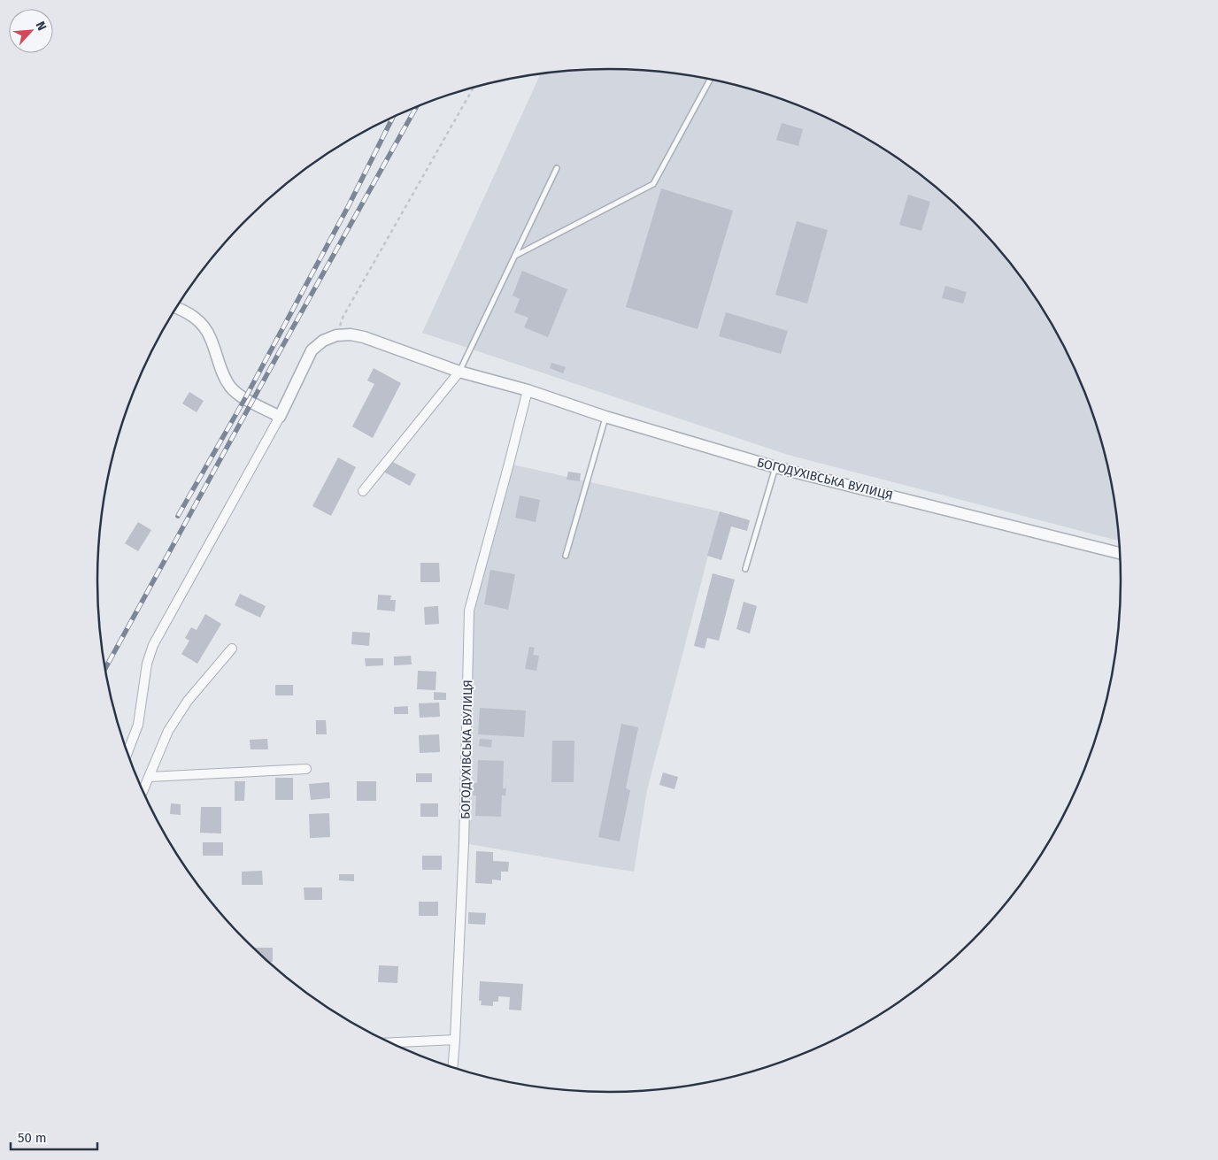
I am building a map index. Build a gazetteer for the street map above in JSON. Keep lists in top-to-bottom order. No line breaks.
{"streets":{"street":["БОГОДУХІВСЬКА ВУЛИЦЯ"]},"scale_bar":"50 m","north":"top right"}
